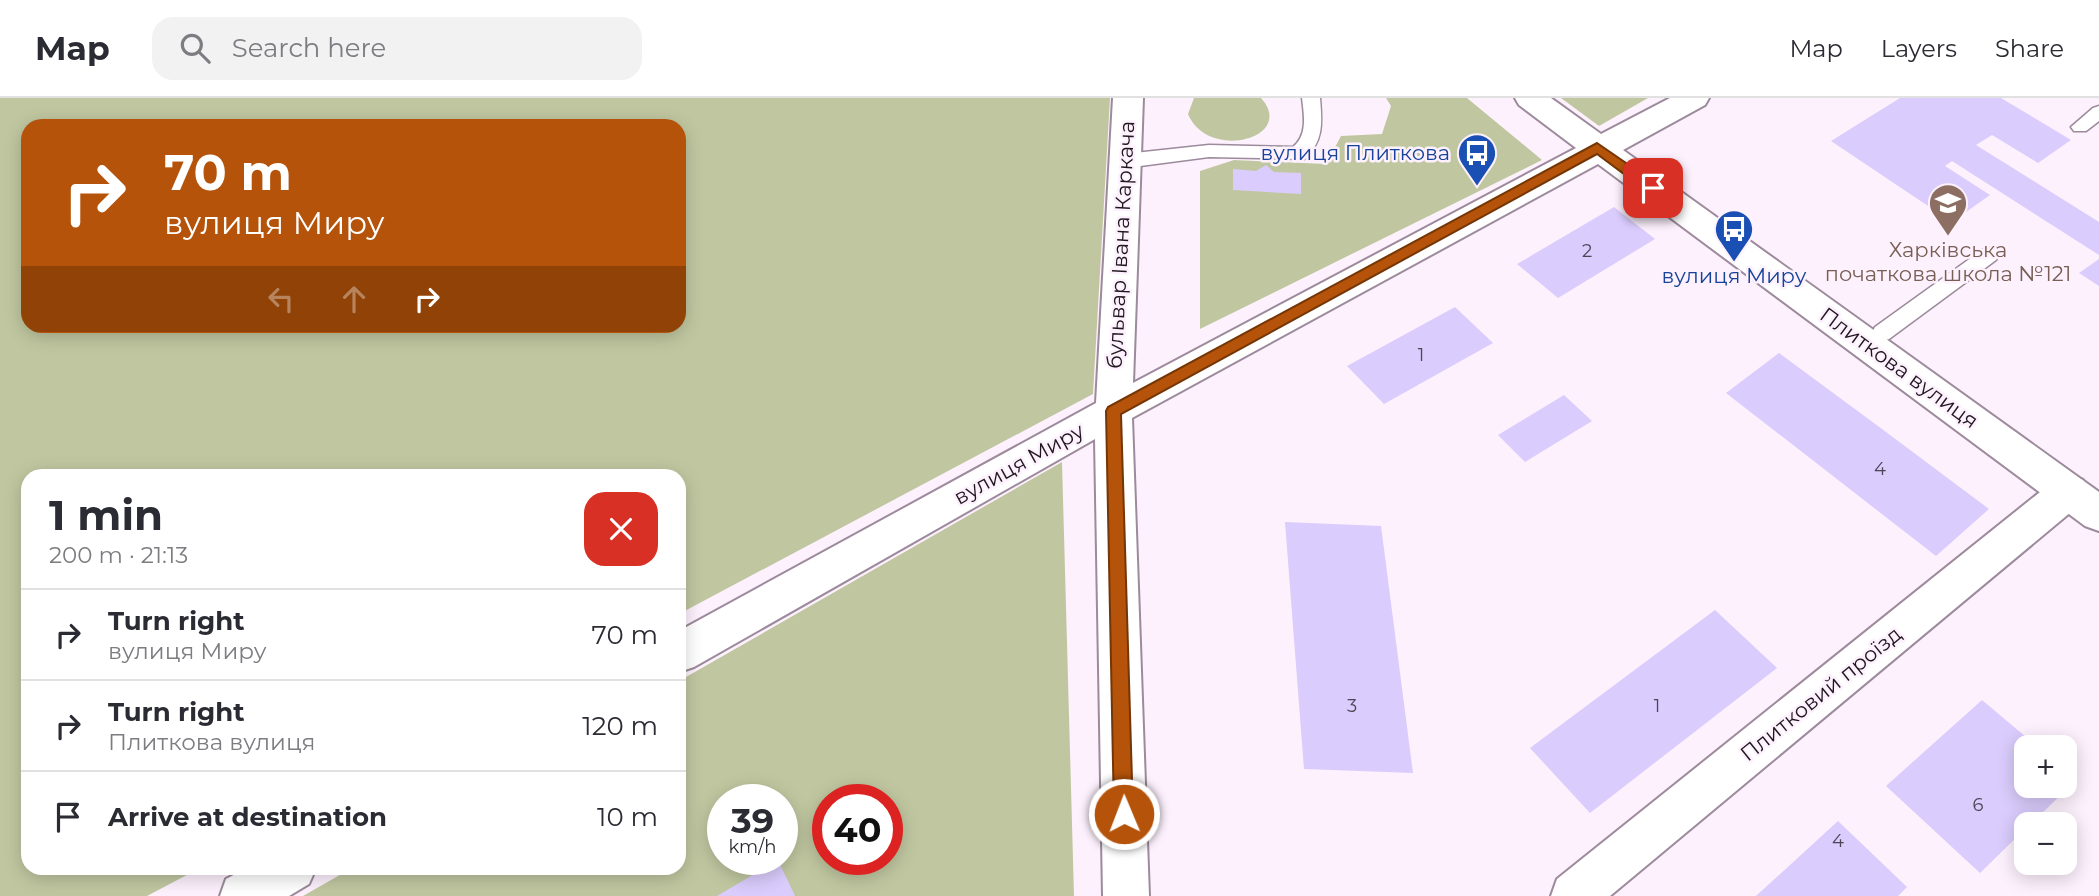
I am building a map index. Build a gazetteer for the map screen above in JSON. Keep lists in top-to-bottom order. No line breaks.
{"streets":{"street":["бульвар Івана Каркача","Плиткова вулиця","вулиця Миру","Плитковий проїзд"]},"crossings":[["бульвар Івана Каркача","вулиця Миру"],["Плиткова вулиця","вулиця Миру"],["Плиткова вулиця","Плитковий проїзд"]],"places":{"bus stop":["вулиця Плиткова","вулиця Миру"],"school or university":["Харківська початкова школа №121"]},"house_numbers":["2","1","4","3","1","6","4"],"page":{"header":"Map","search":"Search here","nav":["Map","Layers","Share"],"turn":["70 m","вулиця Миру"],"heading":["1 min","200 m · 21:13"],"list":[{"name":"Turn right","note":"вулиця Миру","value":"70 m"},{"name":"Turn right","note":"Плиткова вулиця","value":"120 m"},{"name":"Arrive at destination","value":"10 m"}],"map_buttons":["+","−"],"speed":"39 km/h","limit":"40"}}
